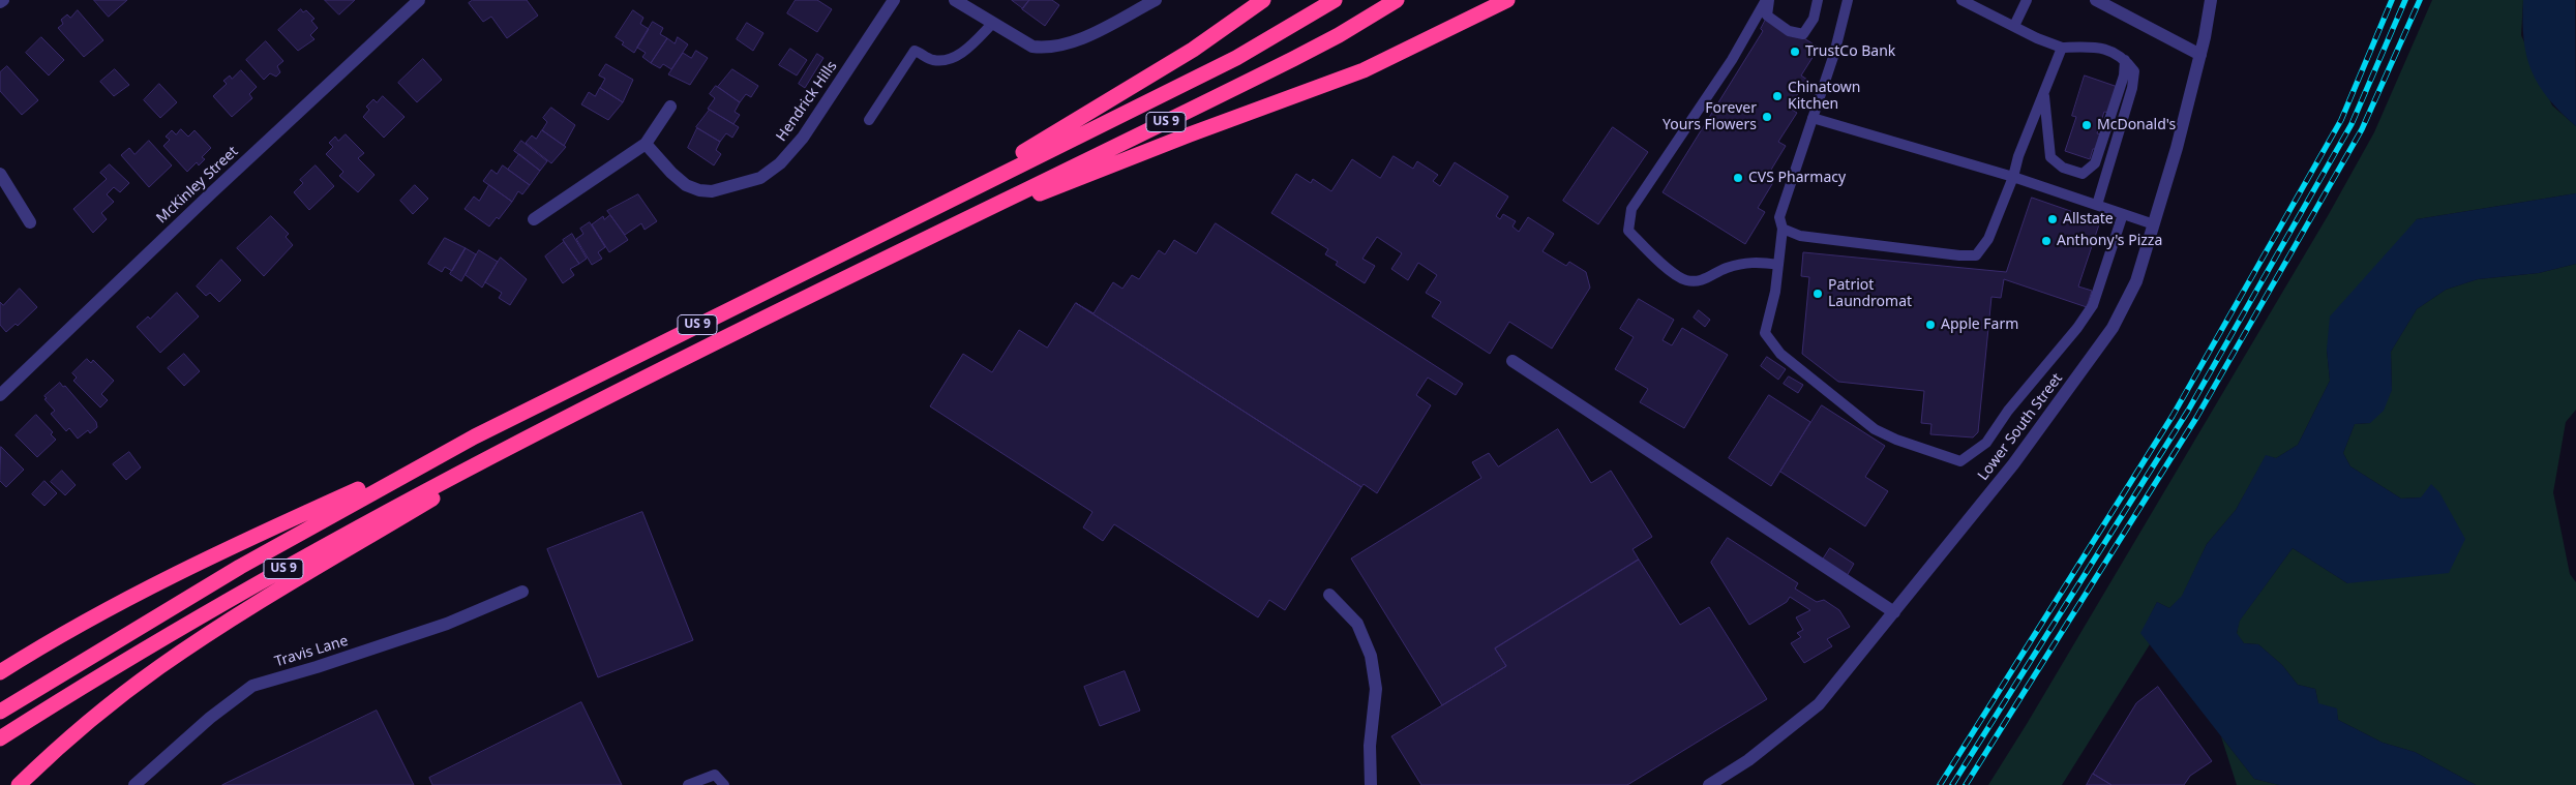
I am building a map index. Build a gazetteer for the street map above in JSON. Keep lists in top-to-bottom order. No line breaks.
{"streets":{"highway":["US 9"],"street":["Hendrick Hills","McKinley Street","Lower South Street","Travis Lane"]},"places":["TrustCo Bank","Chinatown Kitchen","Forever Yours Flowers","McDonald's","CVS Pharmacy","Allstate","Anthony's Pizza","Patriot Laundromat","Apple Farm"]}
